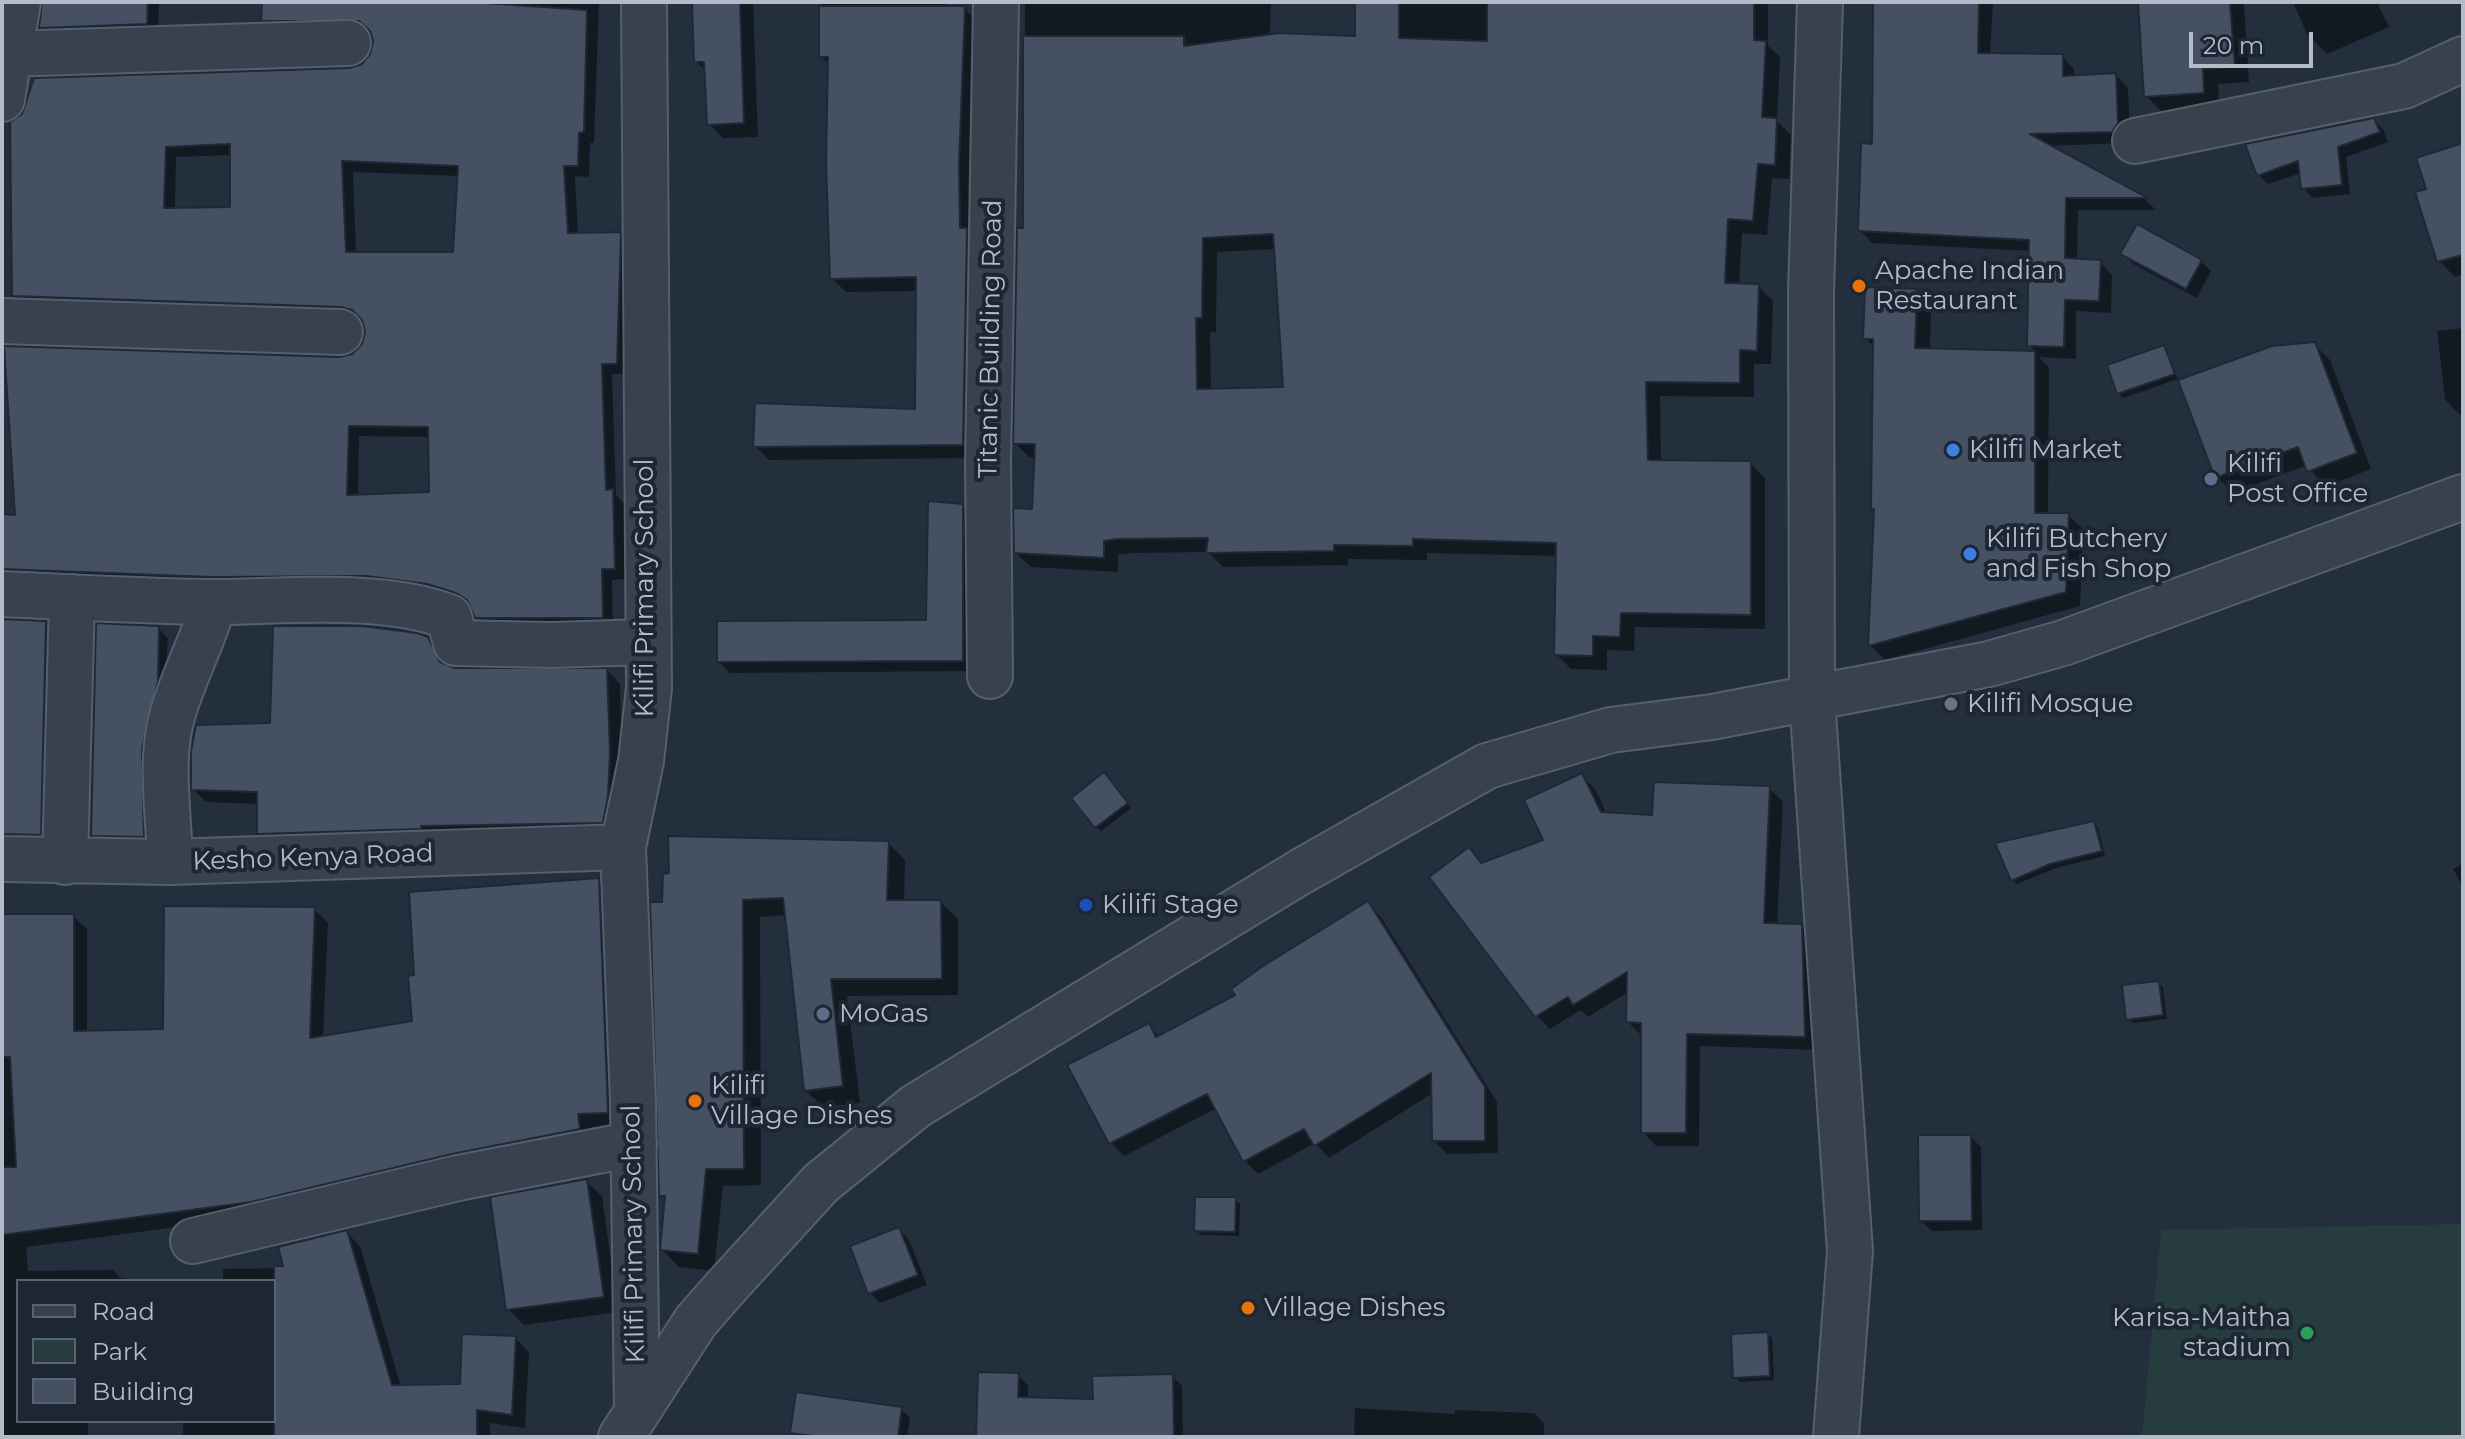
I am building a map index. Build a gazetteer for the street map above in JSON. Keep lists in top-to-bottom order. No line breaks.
{"streets":{"street":["Titanic Building Road","Kilifi Primary School","Kesho Kenya Road"]},"crossings":[["Kilifi Primary School","Kesho Kenya Road"]],"places":["Apache Indian Restaurant","Kilifi Market","Kilifi Post Office","Kilifi Butchery and Fish Shop","Kilifi Mosque","Kilifi Stage","MoGas","Kilifi Village Dishes","Village Dishes","Karisa-Maitha stadium"],"legend":["Road","Park","Building"],"scale_bar":"20 m"}
